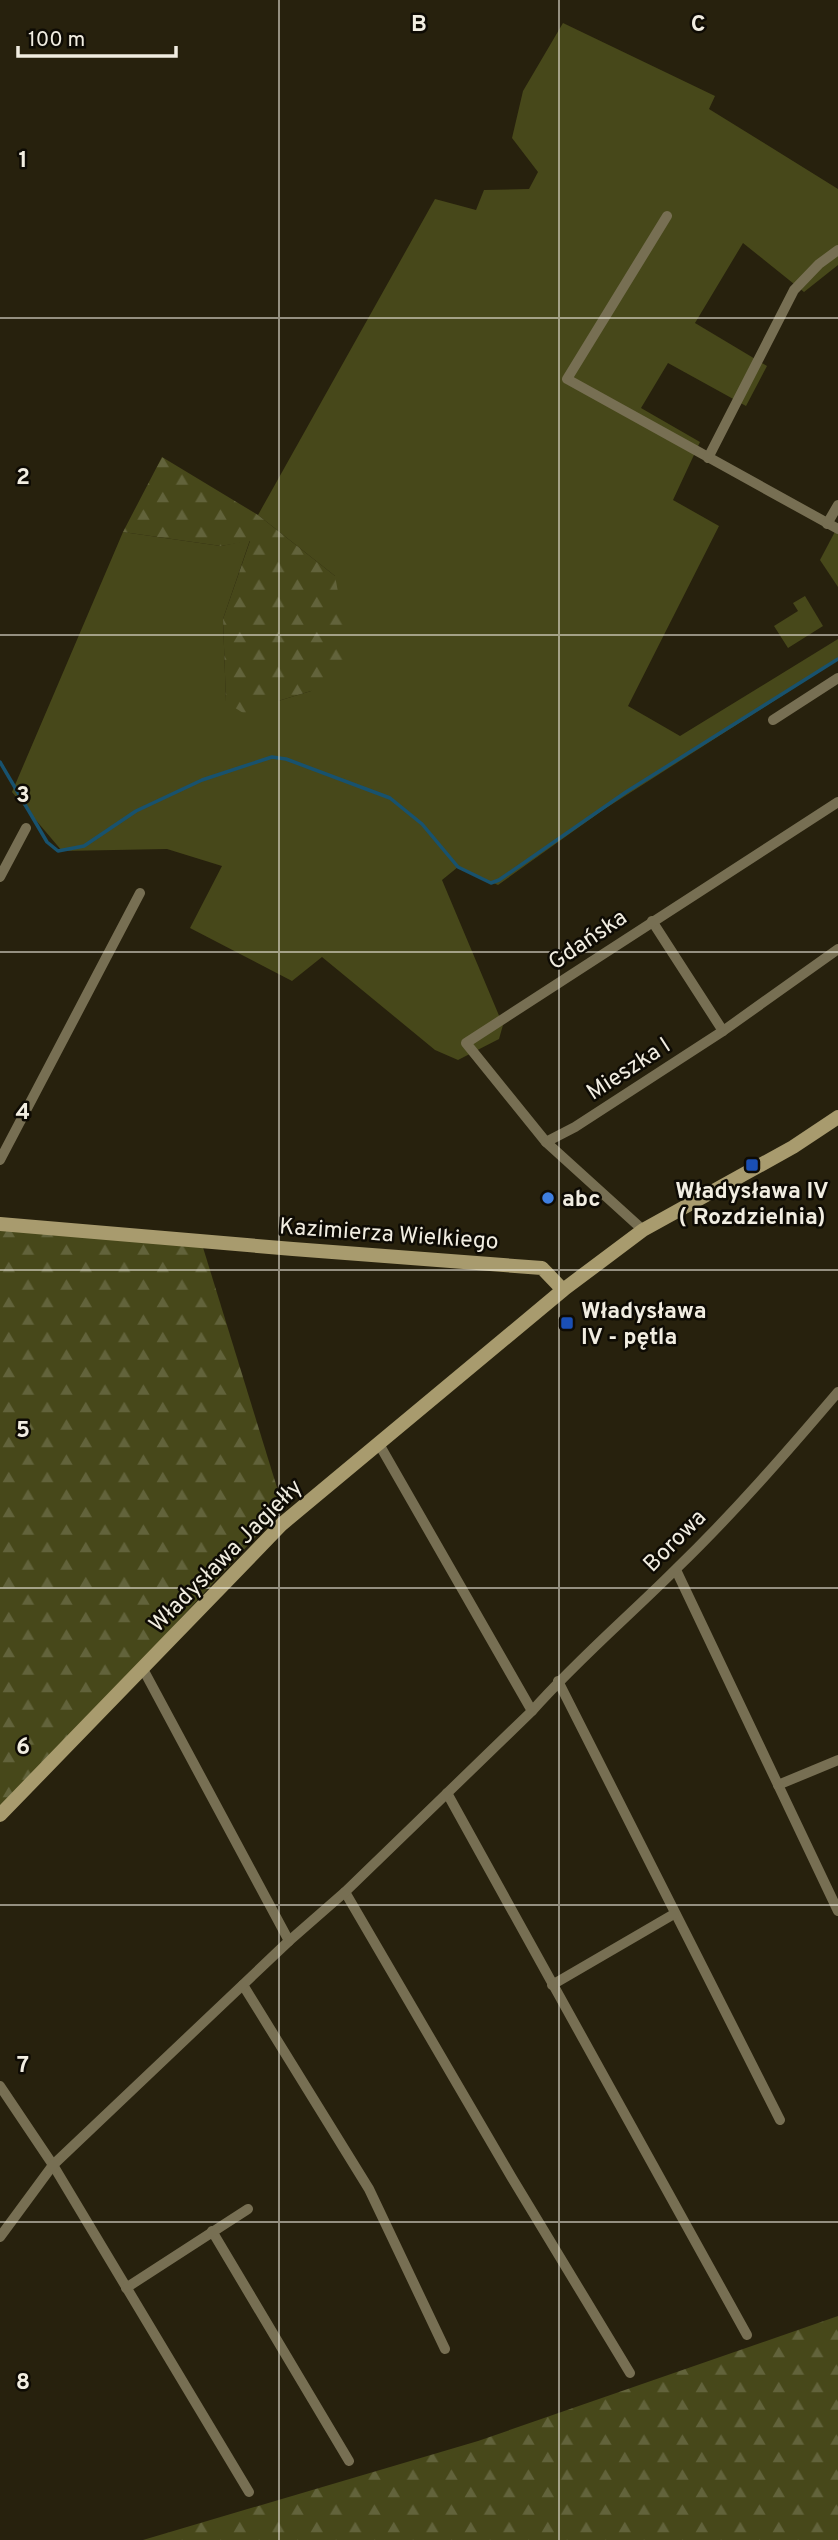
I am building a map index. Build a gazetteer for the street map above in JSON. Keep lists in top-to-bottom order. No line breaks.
{"streets":{"street":["Gdańska","Mieszka I","Kazimierza Wielkiego","Borowa","Władysława Jagiełły"]},"crossings":[["Gdańska","Mieszka I"],["Kazimierza Wielkiego","Władysława Jagiełły"]],"places":{"transit":["Władysława IV ( Rozdzielnia)","Władysława IV - pętla"],"other":["abc"]},"scale_bar":"100 m","grid":{"columns":["B","C"],"rows":["1","2","3","4","5","6","7","8"]}}
